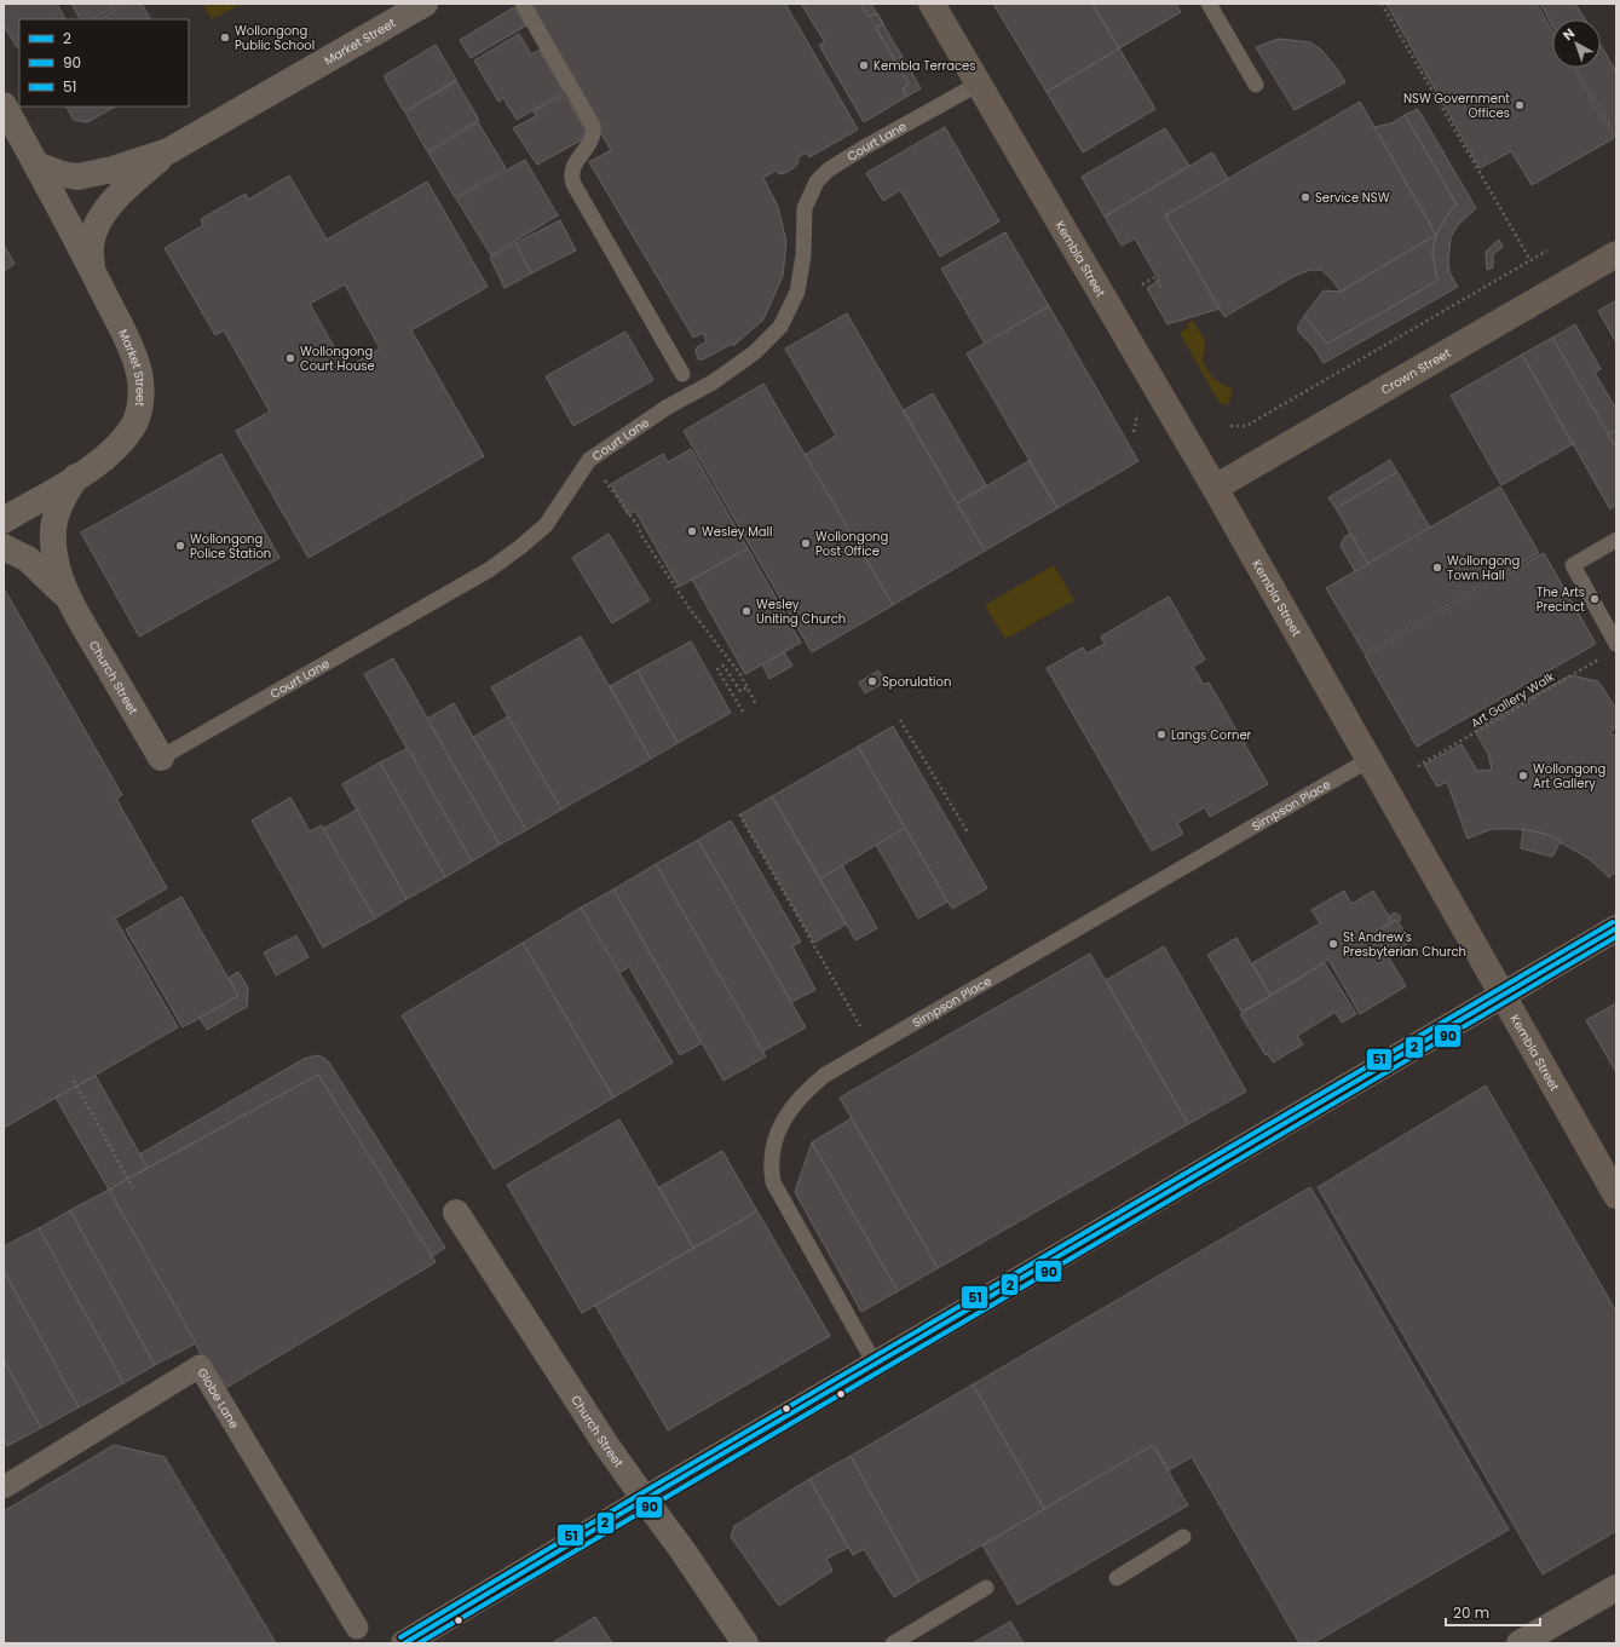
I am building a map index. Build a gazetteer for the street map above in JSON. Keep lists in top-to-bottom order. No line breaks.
{"streets":{"main road":["Kembla Street","Crown Street"],"street":["Market Street","Church Street","Globe Lane"],"lane":["Court Lane","Simpson Place"],"path":["Art Gallery Walk"]},"crossings":[["Market Street","Church Street"],["Court Lane","Kembla Street"],["Court Lane","Church Street"],["Kembla Street","Crown Street"],["Kembla Street","Simpson Place"]],"places":["Wollongong Public School","Kembla Terraces","NSW Government Offices","Service NSW","Wollongong Court House","Wesley Mall","Wollongong Post Office","Wollongong Police Station","Wollongong Town Hall","The Arts Precinct","Wesley Uniting Church","Sporulation","Langs Corner","Wollongong Art Gallery","St Andrew's Presbyterian Church"],"lines":["transit line 51","transit line 2","transit line 90"],"legend":["2","90","51"],"scale_bar":"20 m","north":"top left"}
